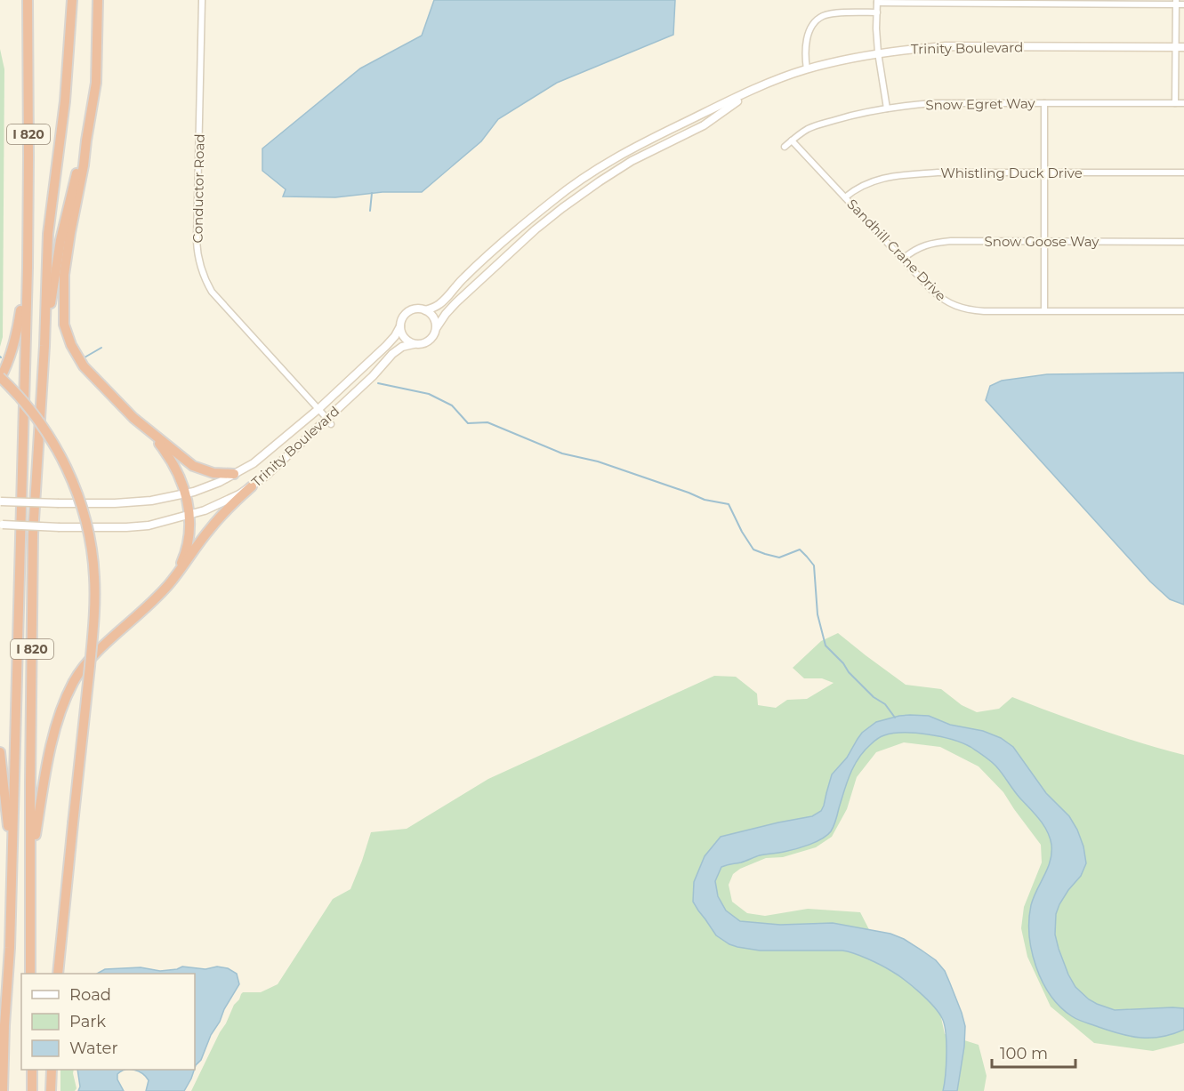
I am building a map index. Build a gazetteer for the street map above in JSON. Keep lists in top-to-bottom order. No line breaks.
{"streets":{"highway":["I 820"],"main road":["Trinity Boulevard"],"street":["Snow Egret Way","Whistling Duck Drive","Conductor Road","Snow Goose Way","Sandhill Crane Drive"]},"crossings":[["Trinity Boulevard","Conductor Road"],["Snow Egret Way","Sandhill Crane Drive"],["Whistling Duck Drive","Sandhill Crane Drive"],["Snow Goose Way","Sandhill Crane Drive"]],"legend":["Road","Park","Water"],"scale_bar":"100 m"}
